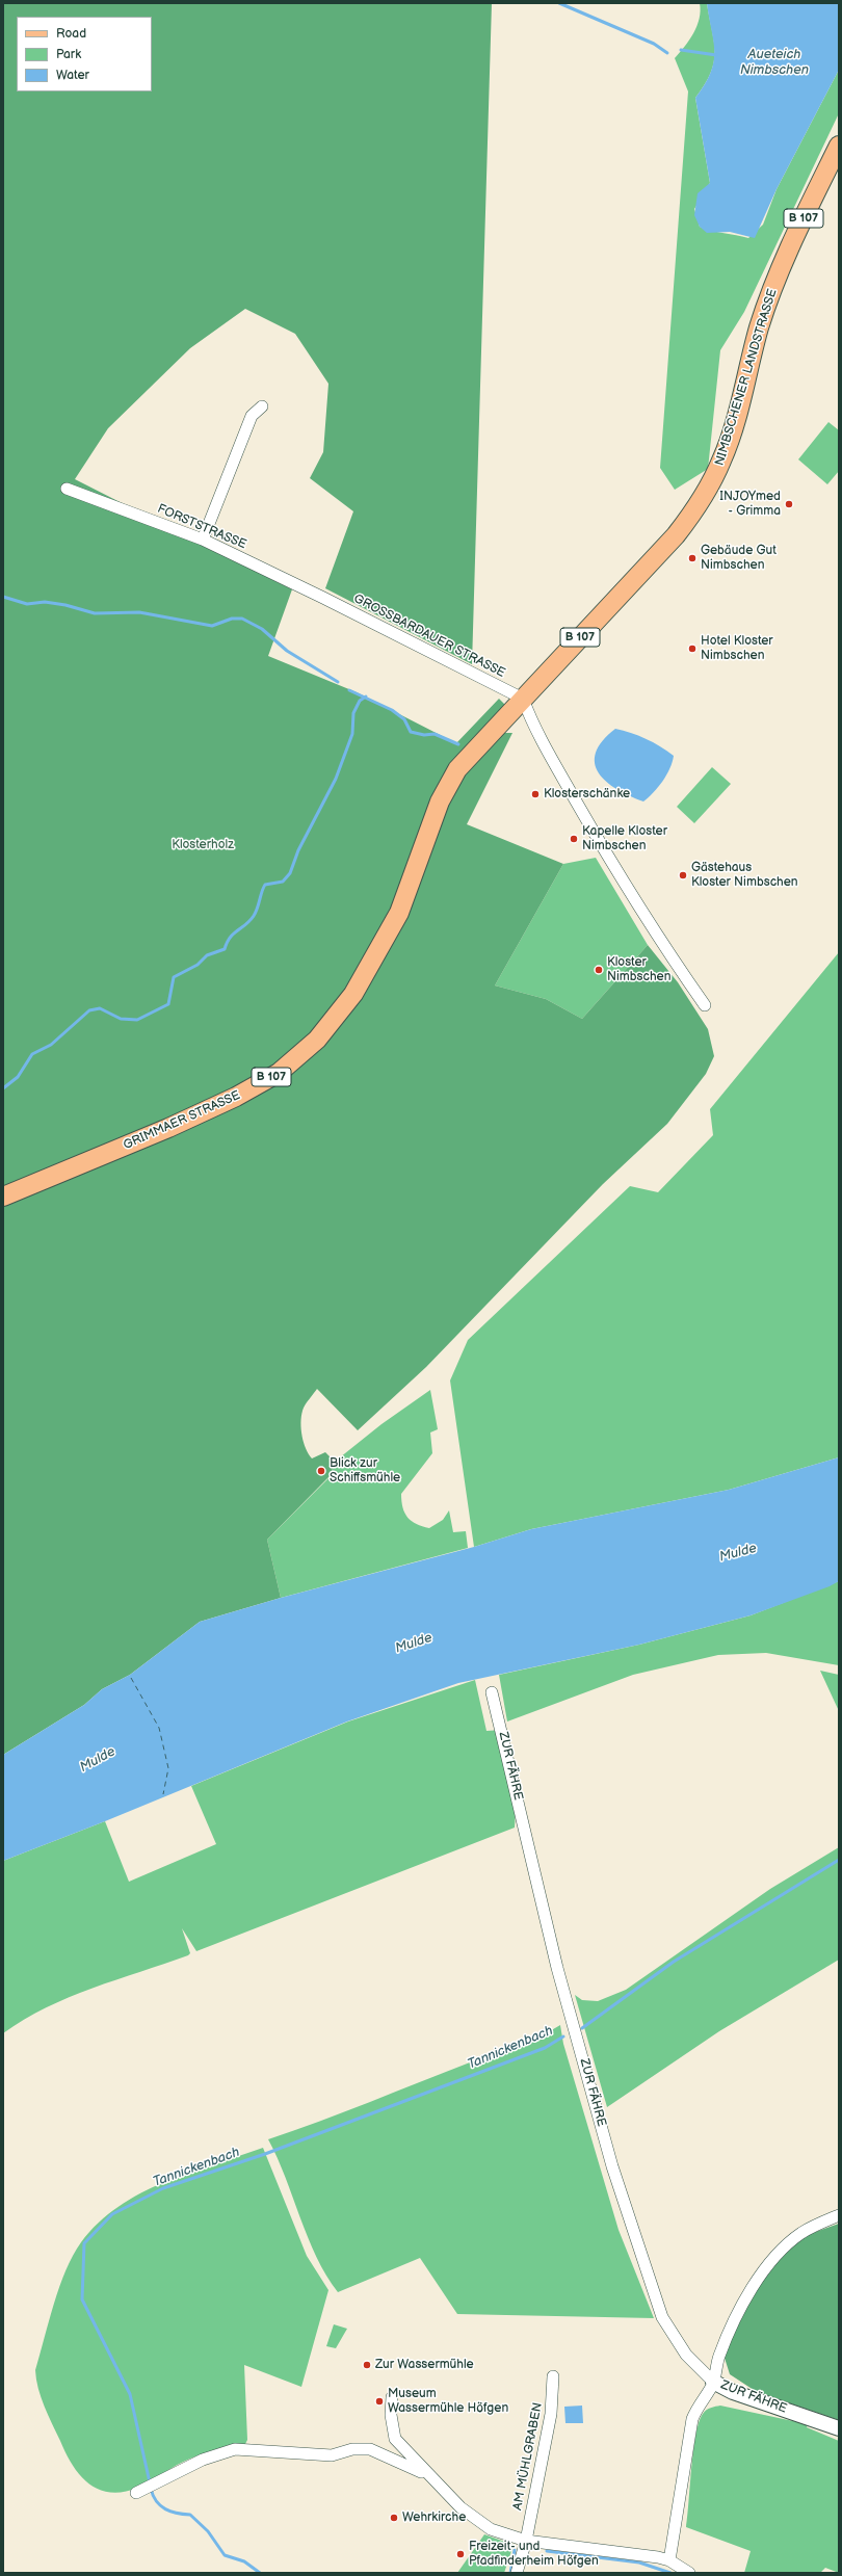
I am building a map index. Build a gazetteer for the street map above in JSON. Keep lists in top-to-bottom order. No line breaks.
{"streets":{"main road":["B 107","NIMBSCHENER LANDSTRASSE","GRIMMAER STRASSE"],"street":["FORSTSTRASSE","GROSSBARDAUER STRASSE","ZUR FÄHRE","AM MÜHLGRABEN"]},"crossings":[["NIMBSCHENER LANDSTRASSE","GROSSBARDAUER STRASSE"],["NIMBSCHENER LANDSTRASSE","GRIMMAER STRASSE"],["FORSTSTRASSE","GROSSBARDAUER STRASSE"]],"water":["Aueteich Nimbschen","Mulde","Tannickenbach"],"parks":["Klosterholz"],"places":["INJOYmed - Grimma","Gebäude Gut Nimbschen","Hotel Kloster Nimbschen","Klosterschänke","Kapelle Kloster Nimbschen","Gästehaus Kloster Nimbschen","Kloster Nimbschen","Blick zur Schiffsmühle","Zur Wassermühle","Museum Wassermühle Höfgen","Wehrkirche","Freizeit- und Pfadfinderheim Höfgen"],"legend":["Road","Park","Water"]}
